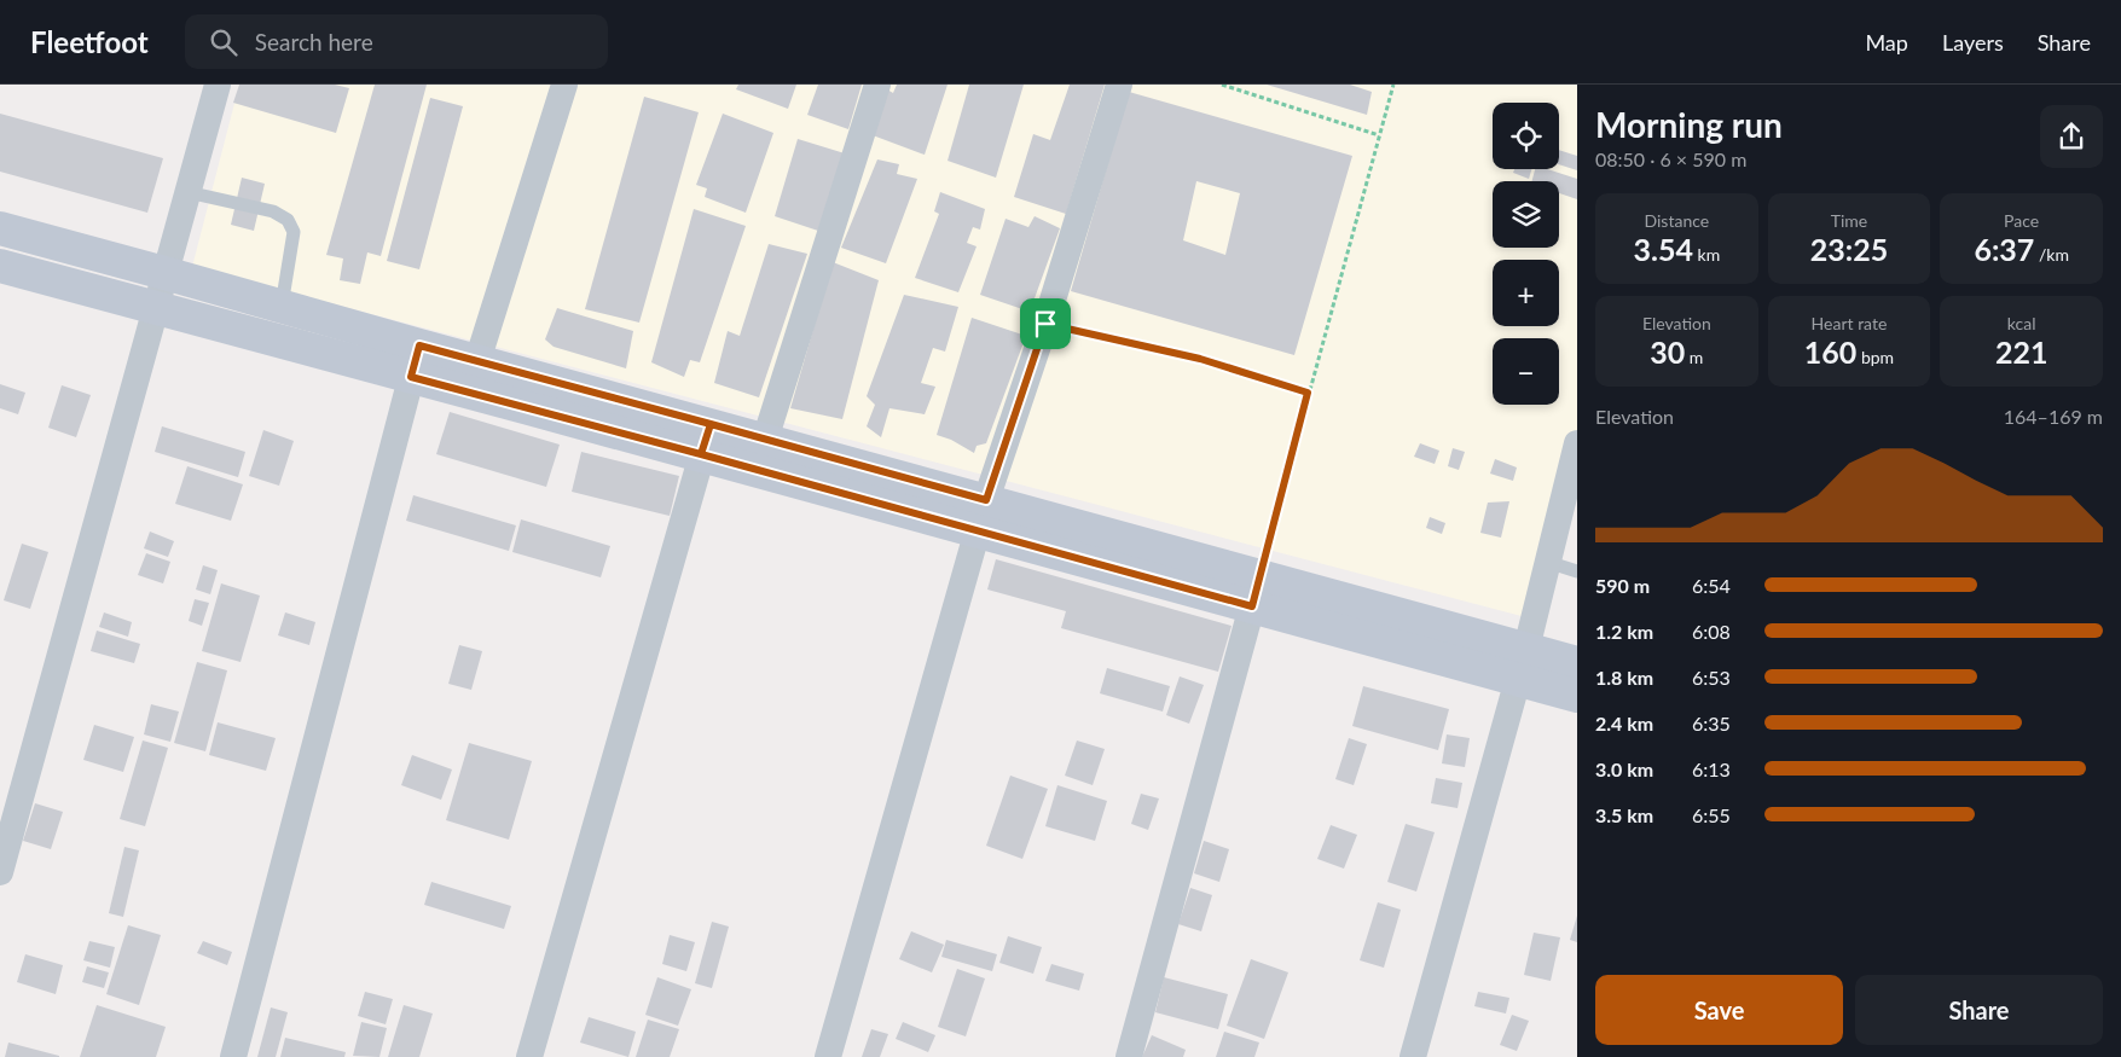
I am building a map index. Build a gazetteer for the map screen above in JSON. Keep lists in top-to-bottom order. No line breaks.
{"page":{"header":"Fleetfoot","search":"Search here","nav":["Map","Layers","Share"],"heading":["Morning run","08:50 · 6 × 590 m"],"map_buttons":["+","−"],"stats":[["Distance","3.54 km"],["Time","23:25"],["Pace","6:37 /km"],["Elevation","30 m"],["Heart rate","160 bpm"],["kcal","221"]],"chart":["Elevation","164–169 m"],"list":[{"name":"590 m","note":"6:54"},{"name":"1.2 km","note":"6:08"},{"name":"1.8 km","note":"6:53"},{"name":"2.4 km","note":"6:35"},{"name":"3.0 km","note":"6:13"},{"name":"3.5 km","note":"6:55"}],"buttons":["Save","Share"]}}
